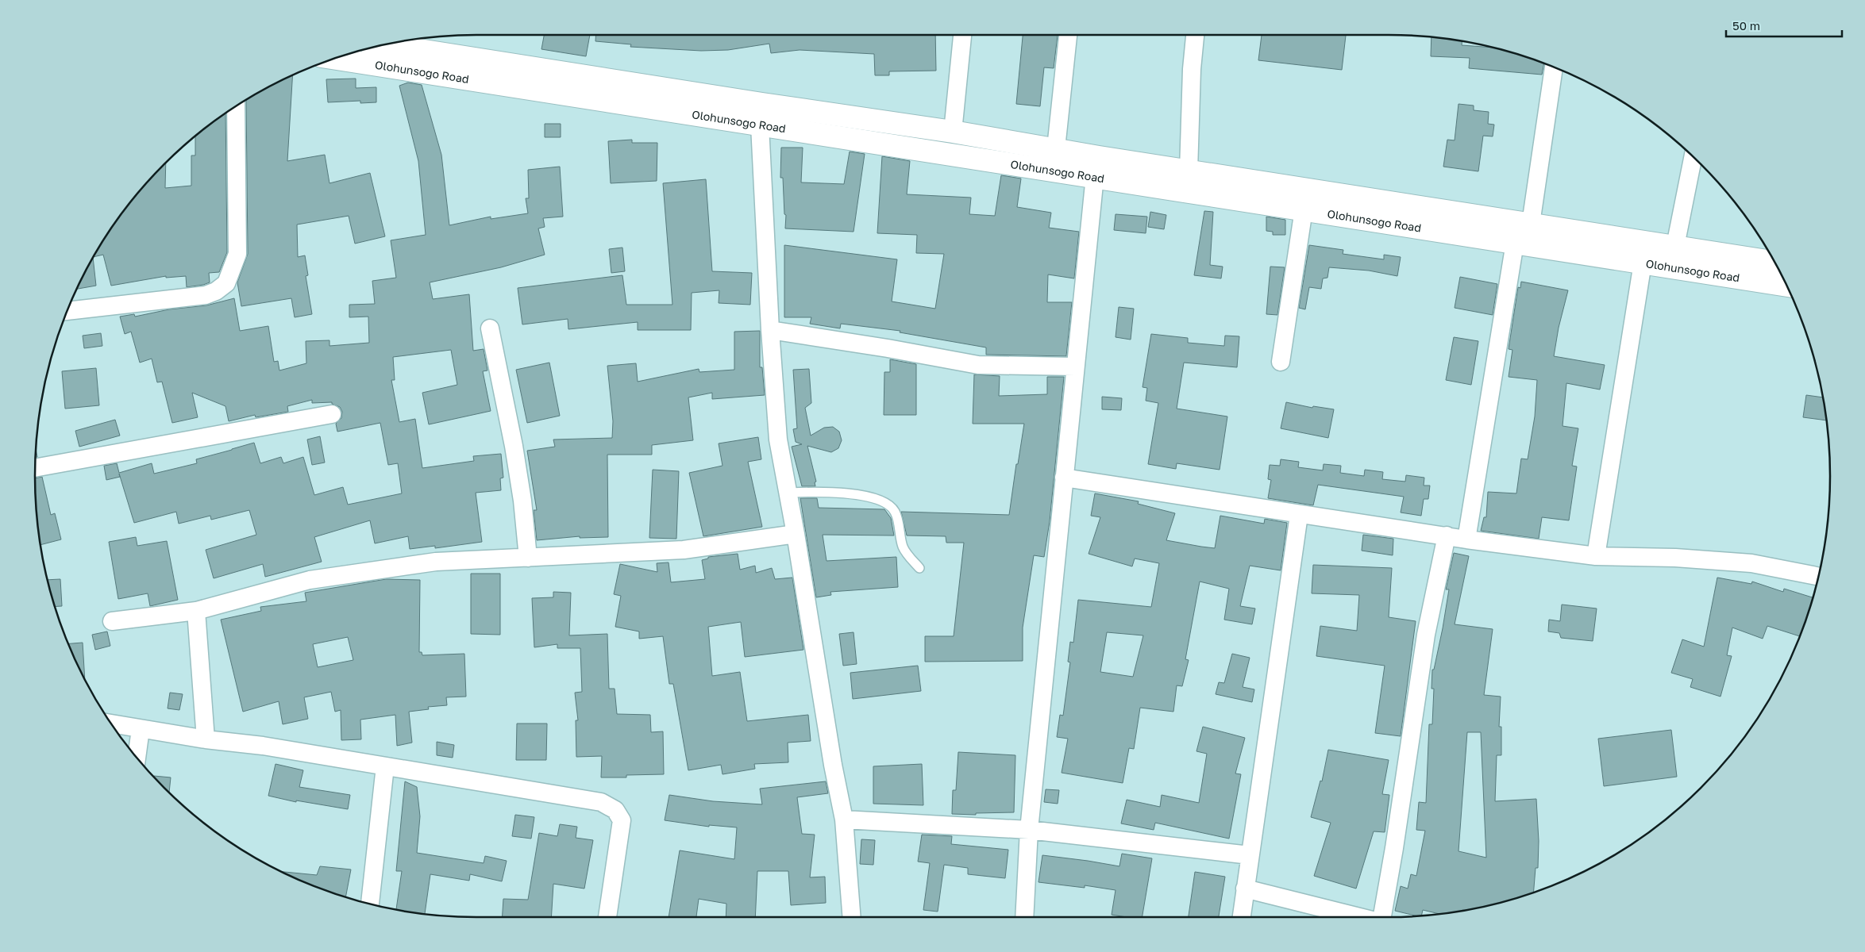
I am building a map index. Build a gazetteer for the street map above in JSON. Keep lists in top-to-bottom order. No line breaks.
{"streets":{"main road":["Olohunsogo Road"]},"scale_bar":"50 m"}
